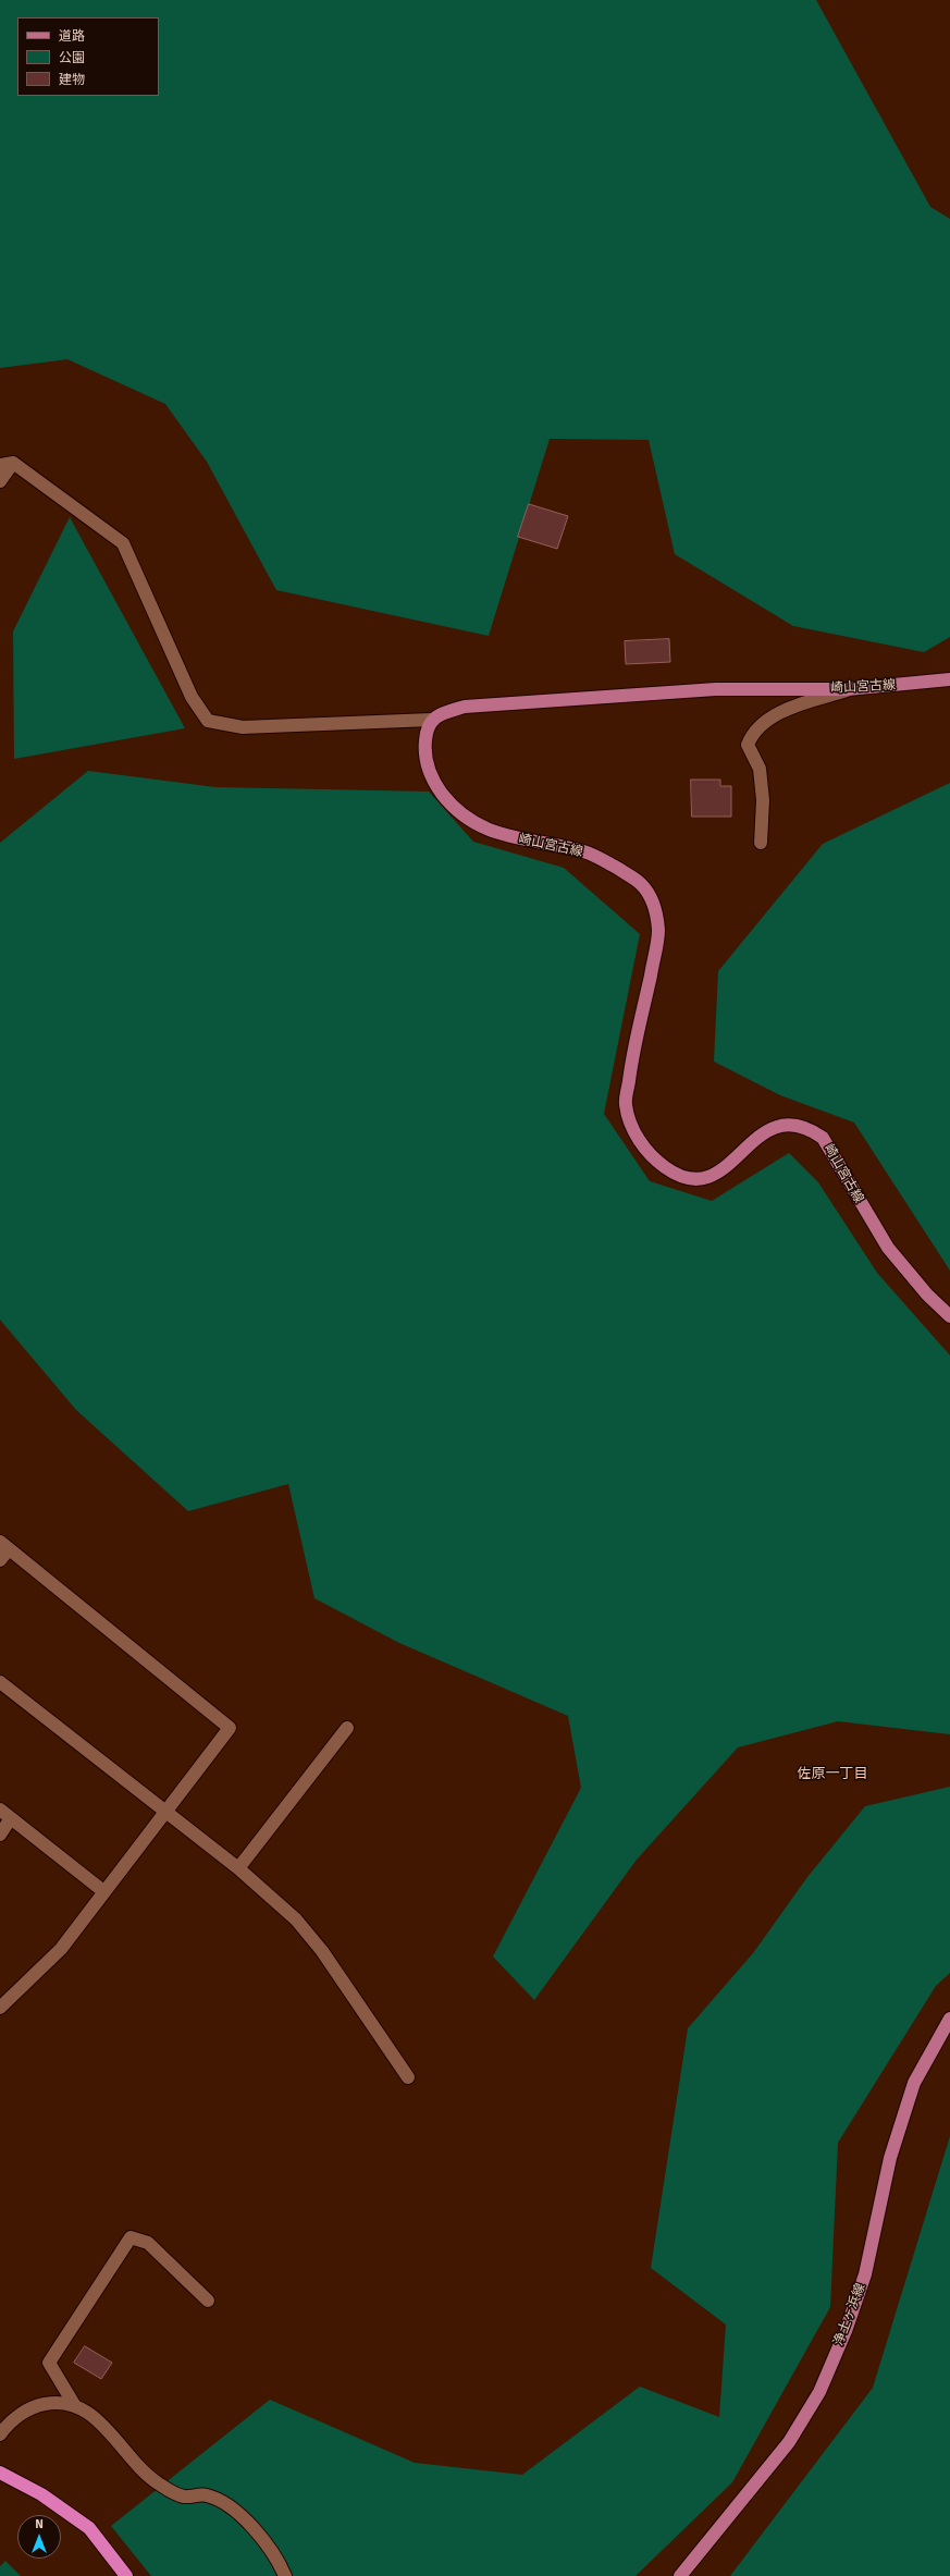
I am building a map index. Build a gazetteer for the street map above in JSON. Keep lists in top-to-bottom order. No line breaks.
{"streets":{"main road":["崎山宮古線","浄土ヶ浜線"]},"districts":["佐原一丁目"],"legend":["道路","公園","建物"],"north":"top"}
